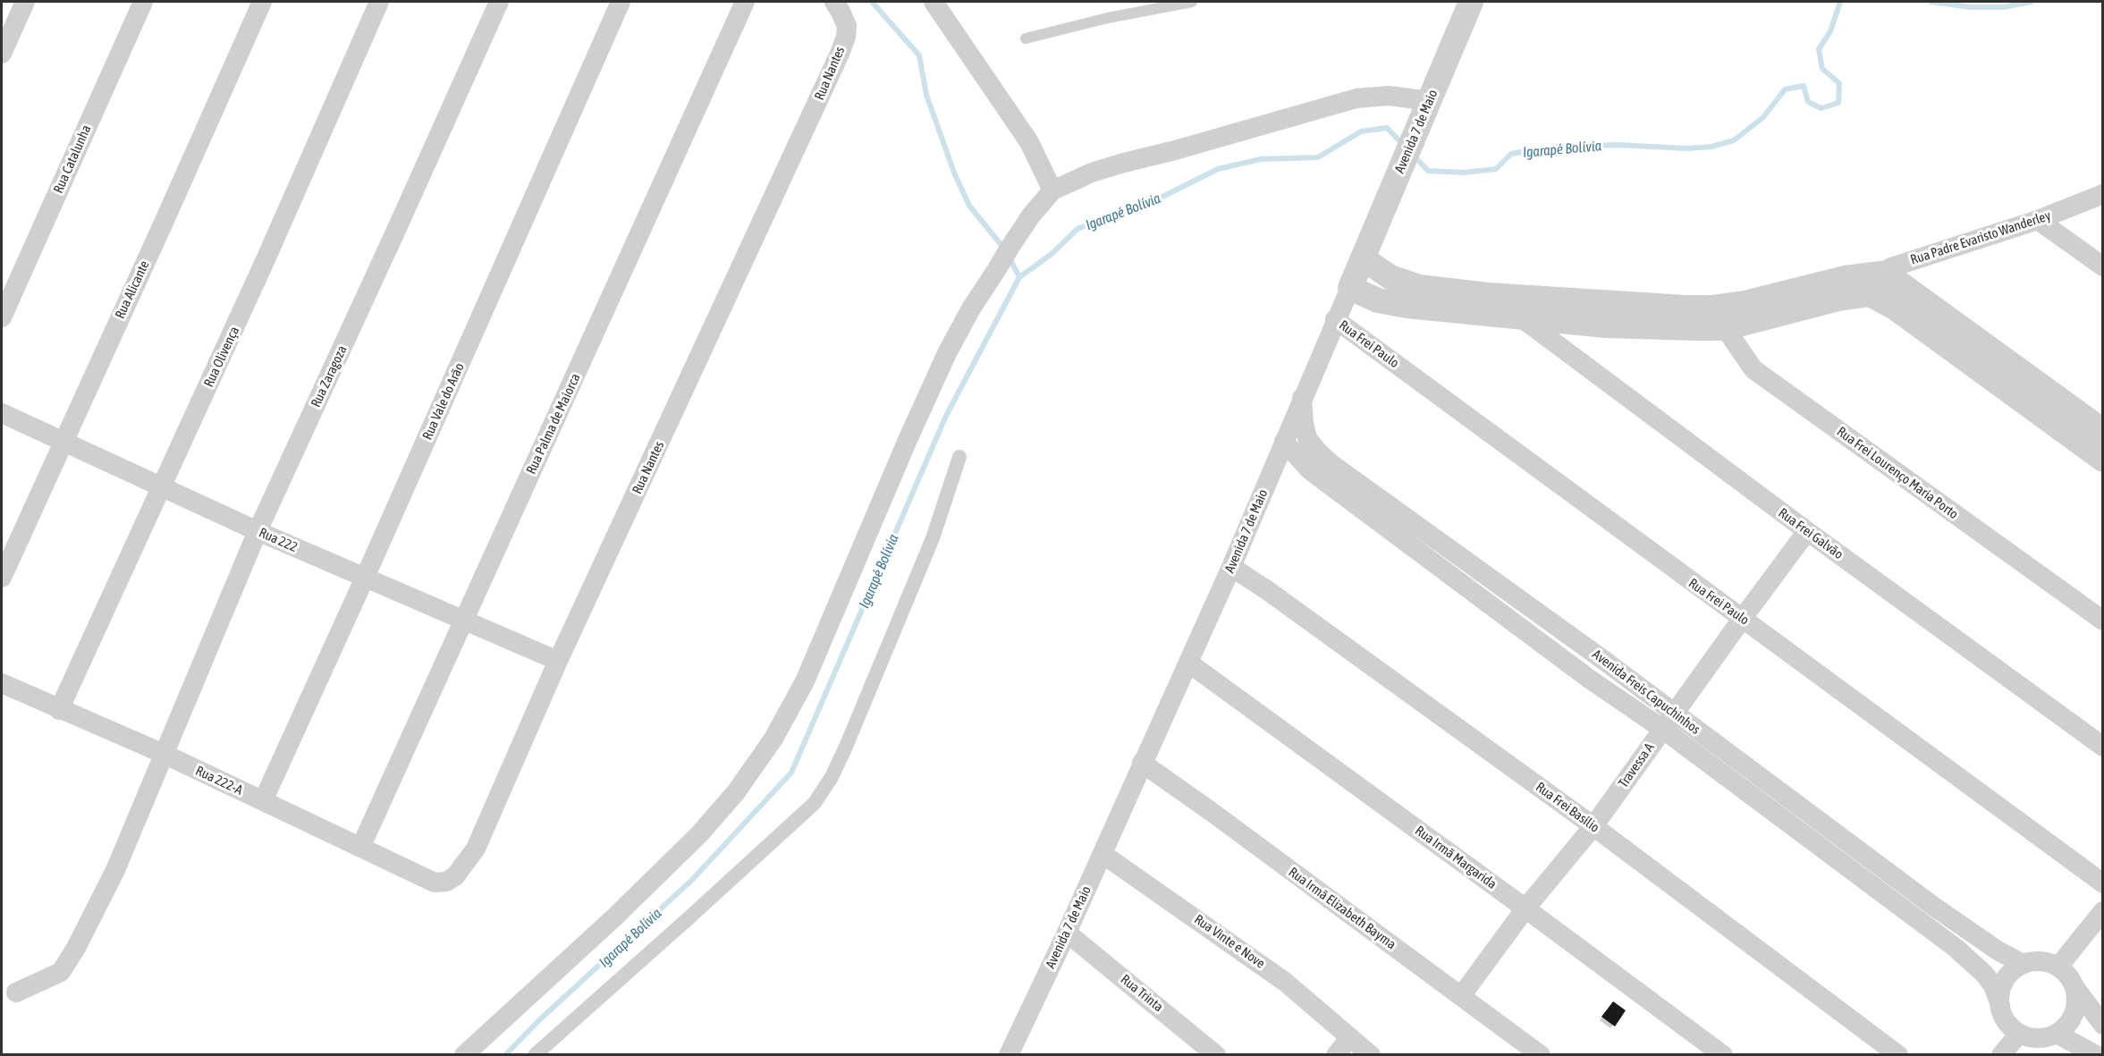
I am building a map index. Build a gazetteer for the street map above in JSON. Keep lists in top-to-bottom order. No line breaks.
{"streets":{"street":["Rua Nantes","Avenida 7 de Maio","Rua Catalunha","Rua Padre Evaristo Wanderley","Rua Alicante","Rua Frei Paulo","Rua Olivença","Rua Zaragoza","Rua Vale do Arão","Rua Palma de Maiorca","Rua Frei Lourenço Maria Porto","Rua Frei Galvão","Rua 222","Avenida Freis Capuchinhos","Travessa A","Rua 222-A","Rua Frei Basílio","Rua Irmã Margarida","Rua Irmã Elizabeth Bayma","Rua Vinte e Nove","Rua Trinta"]},"crossings":[["Rua Nantes","Rua 222"],["Rua Nantes","Rua 222-A"],["Avenida 7 de Maio","Rua Frei Paulo"],["Avenida 7 de Maio","Avenida Freis Capuchinhos"],["Avenida 7 de Maio","Rua Frei Basílio"],["Avenida 7 de Maio","Rua Irmã Margarida"],["Avenida 7 de Maio","Rua Irmã Elizabeth Bayma"],["Avenida 7 de Maio","Rua Vinte e Nove"],["Avenida 7 de Maio","Rua Trinta"],["Rua Alicante","Rua 222"],["Rua Frei Paulo","Travessa A"],["Rua Olivença","Rua 222"],["Rua Olivença","Rua 222-A"],["Rua Zaragoza","Rua 222"],["Rua Zaragoza","Rua 222-A"],["Rua Vale do Arão","Rua 222"],["Rua Vale do Arão","Rua 222-A"],["Rua Palma de Maiorca","Rua 222"],["Rua Palma de Maiorca","Rua 222-A"],["Rua Frei Galvão","Travessa A"],["Avenida Freis Capuchinhos","Travessa A"],["Travessa A","Rua Frei Basílio"],["Travessa A","Rua Irmã Margarida"],["Travessa A","Rua Irmã Elizabeth Bayma"]],"water":["Igarapé Bolívia"]}
